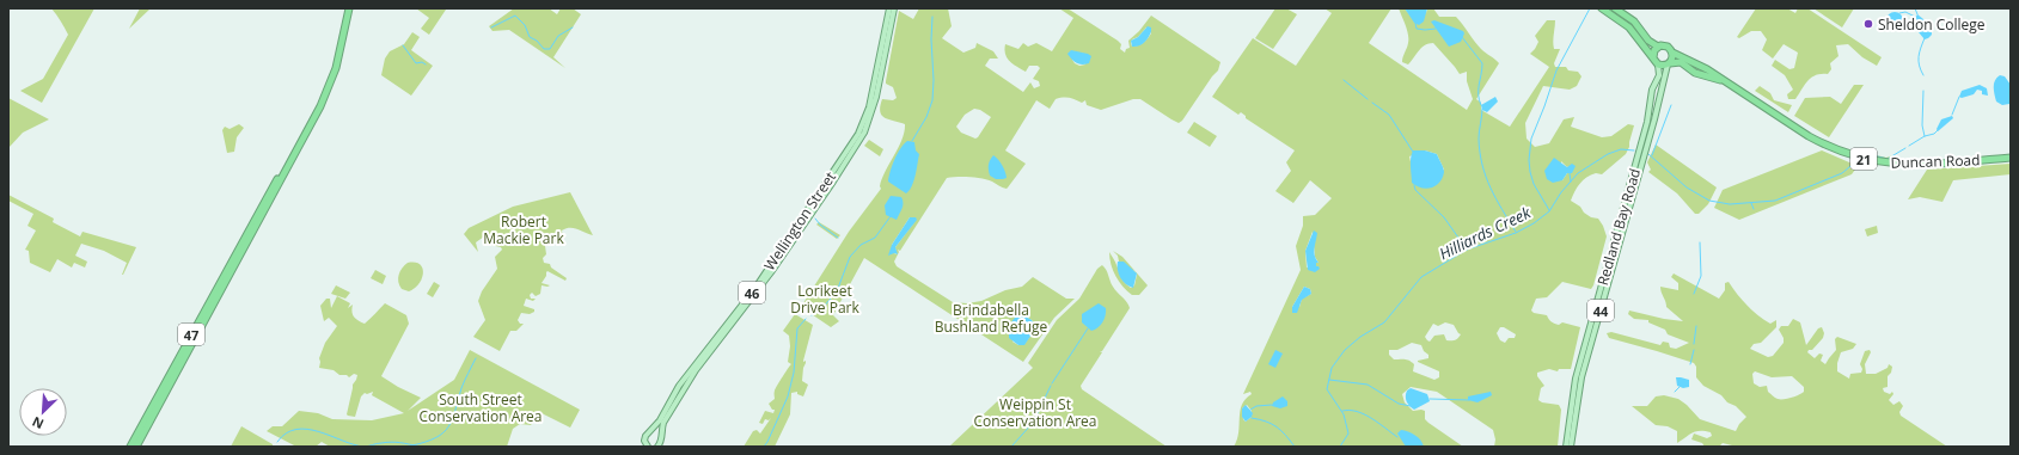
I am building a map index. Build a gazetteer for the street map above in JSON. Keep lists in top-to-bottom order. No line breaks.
{"streets":{"highway":["21","Duncan Road","47"],"main road":["Wellington Street","Redland Bay Road","46","44"]},"crossings":[["21","Duncan Road"],["21","Redland Bay Road"],["Duncan Road","Redland Bay Road"],["Wellington Street","46"]],"water":["Hilliards Creek"],"parks":["Robert Mackie Park","Lorikeet Drive Park","Brindabella Bushland Refuge","South Street Conservation Area","Weippin St Conservation Area"],"places":["Sheldon College"],"north":"bottom left"}
